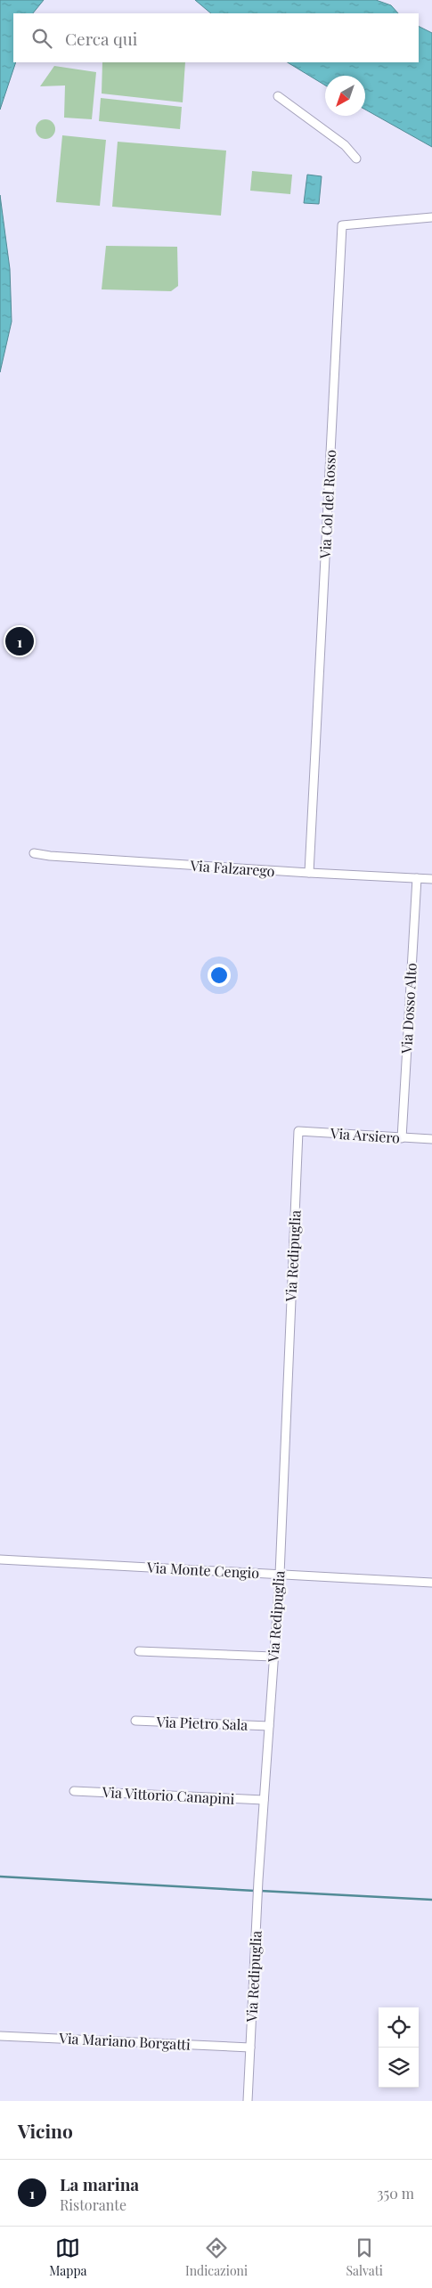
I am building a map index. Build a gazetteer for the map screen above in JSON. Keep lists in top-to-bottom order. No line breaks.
{"streets":{"street":["Via Col del Rosso","Via Falzarego","Via Dosso Alto","Via Arsiero","Via Redipuglia","Via Monte Cengio","Via Pietro Sala","Via Vittorio Canapini","Via Mariano Borgatti"]},"crossings":[["Via Col del Rosso","Via Falzarego"],["Via Falzarego","Via Dosso Alto"],["Via Dosso Alto","Via Arsiero"],["Via Arsiero","Via Redipuglia"],["Via Redipuglia","Via Monte Cengio"],["Via Redipuglia","Via Pietro Sala"],["Via Redipuglia","Via Vittorio Canapini"],["Via Redipuglia","Via Mariano Borgatti"]],"north":"bottom left","page":{"search":"Cerca qui","pins":"1","heading":"Vicino","list":[{"mark":"1","name":"La marina","note":"Ristorante","value":"350 m"}],"nav":["Mappa","Indicazioni","Salvati"]}}
